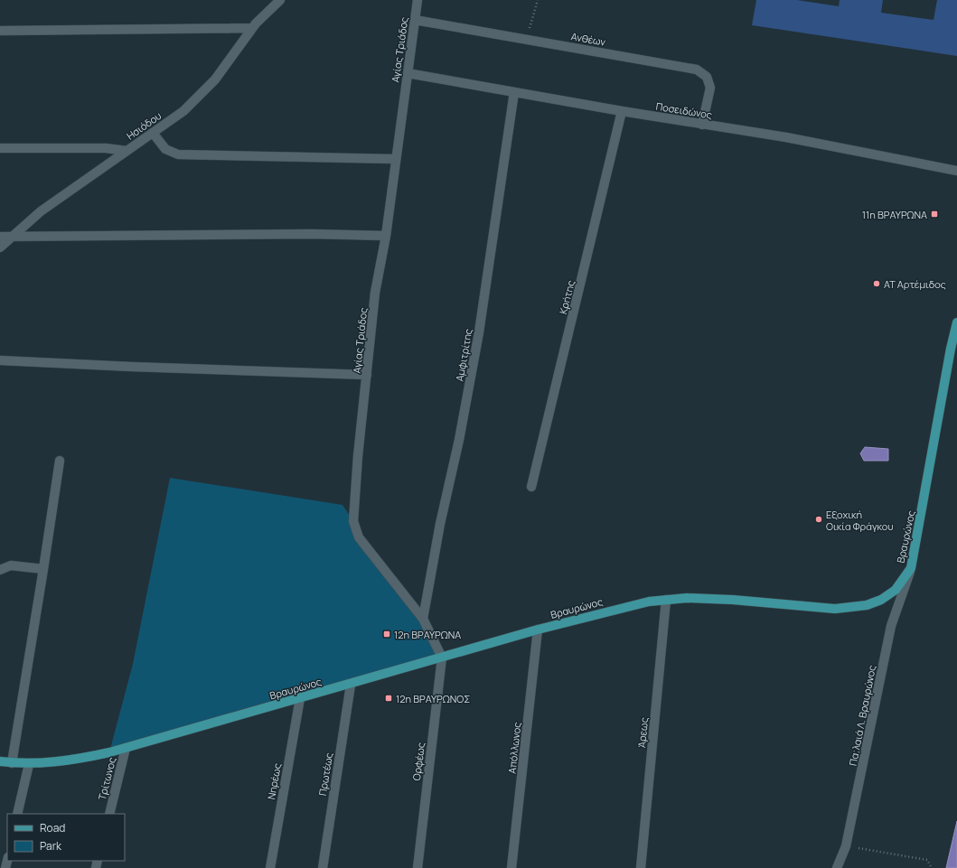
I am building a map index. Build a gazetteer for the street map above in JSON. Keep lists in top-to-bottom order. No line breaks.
{"streets":{"main road":["Βραυρώνος"],"street":["Ανθέων","Αγίας Τριάδος","Ποσειδώνος","Ησιόδου","Κρήτης","Αμφιτρίτης","Πα;λαιά Λ. Βραυρώνος","Άρεως","Απόλλωνος","Ορφέως","Πρωτέως","Τρίτωνος","Νηρέως"]},"crossings":[["Ανθέων","Αγίας Τριάδος"],["Ανθέων","Ποσειδώνος"],["Αγίας Τριάδος","Ποσειδώνος"],["Αγίας Τριάδος","Αμφιτρίτης"],["Αγίας Τριάδος","Βραυρώνος"],["Αγίας Τριάδος","Ορφέως"],["Ποσειδώνος","Κρήτης"],["Ποσειδώνος","Αμφιτρίτης"],["Βραυρώνος","Πα;λαιά Λ. Βραυρώνος"],["Βραυρώνος","Άρεως"],["Βραυρώνος","Απόλλωνος"],["Βραυρώνος","Ορφέως"],["Βραυρώνος","Πρωτέως"],["Βραυρώνος","Τρίτωνος"],["Βραυρώνος","Νηρέως"]],"places":{"transit":["11η ΒΡΑΥΡΩΝΑ","12η ΒΡΑΥΡΩΝΑ","12η ΒΡΑΥΡΩΝΟΣ"],"other":["ΑΤ Αρτέμιδος","Εξοχική Οικία Φράγκου"]},"legend":["Road","Park"]}
